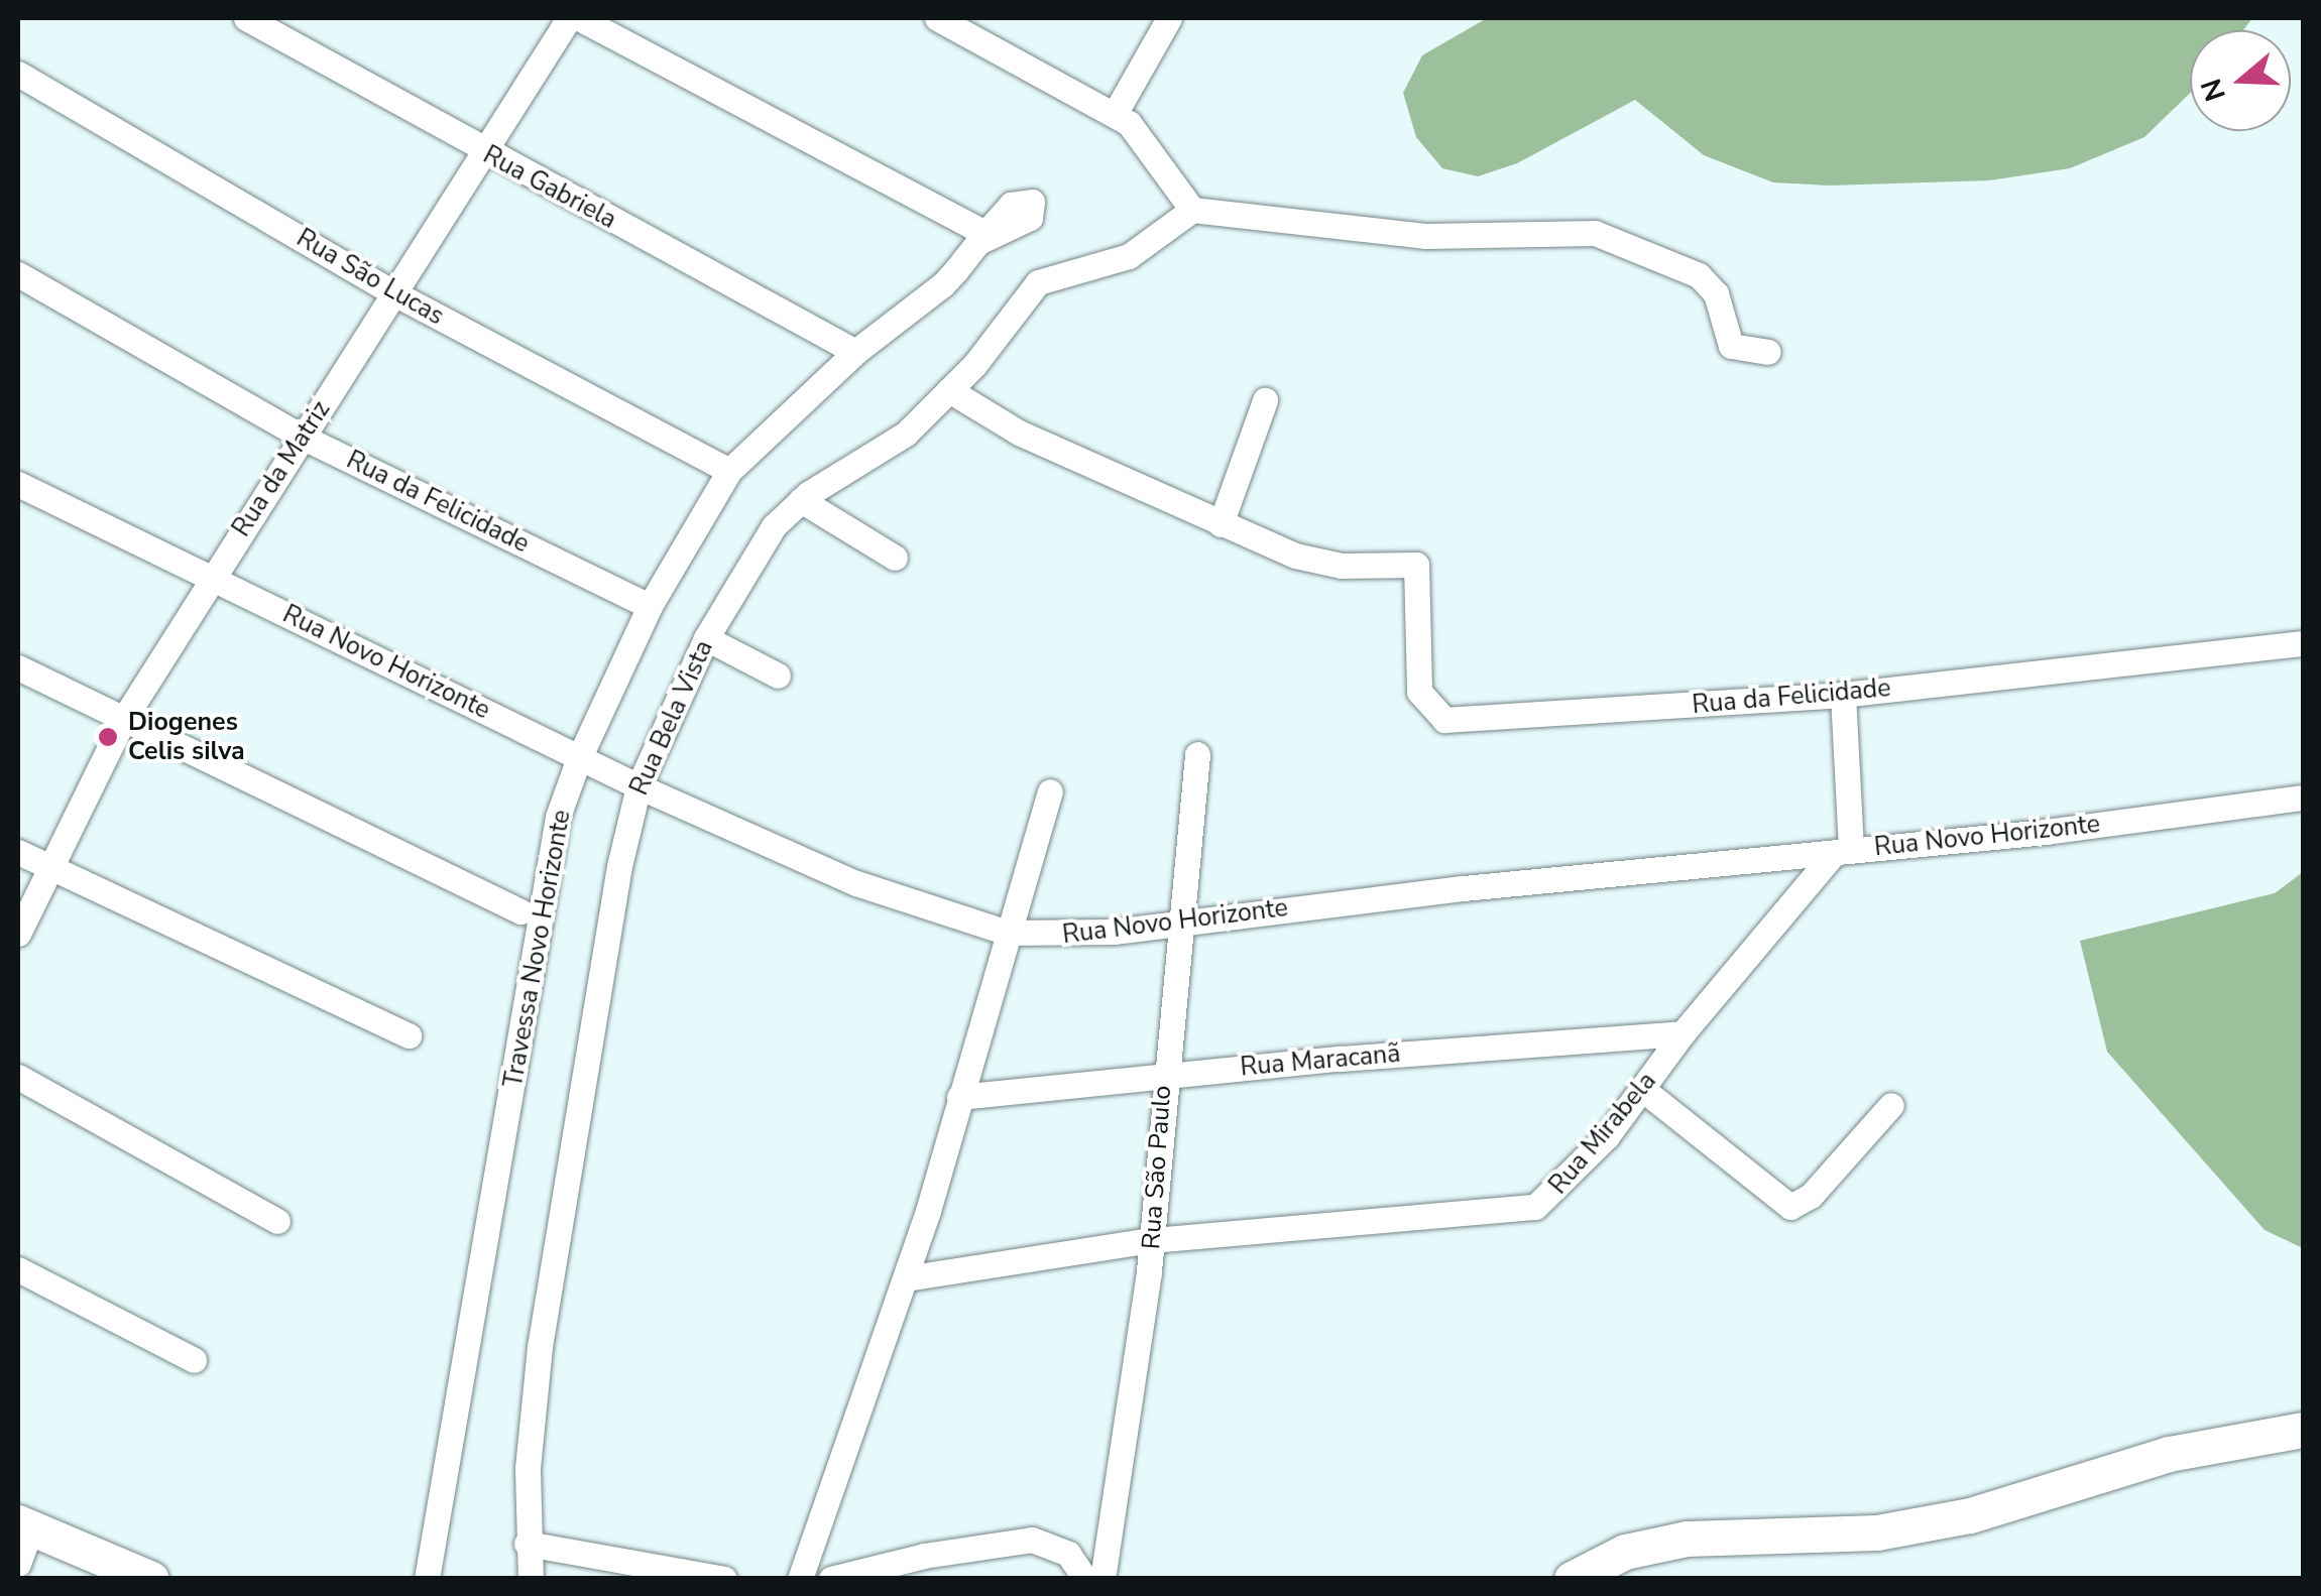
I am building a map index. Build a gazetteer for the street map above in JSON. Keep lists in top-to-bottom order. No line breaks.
{"streets":{"street":["Rua Gabriela","Rua São Lucas","Rua da Matriz","Rua da Felicidade","Rua Novo Horizonte","Rua Bela Vista","Travessa Novo Horizonte","Rua Maracanã","Rua Mirabela","Rua São Paulo"]},"crossings":[["Rua Gabriela","Rua da Matriz"],["Rua Gabriela","Travessa Novo Horizonte"],["Rua São Lucas","Rua da Matriz"],["Rua São Lucas","Travessa Novo Horizonte"],["Rua da Matriz","Rua da Felicidade"],["Rua da Matriz","Rua Novo Horizonte"],["Rua da Felicidade","Travessa Novo Horizonte"],["Rua Novo Horizonte","Rua Bela Vista"],["Rua Novo Horizonte","Travessa Novo Horizonte"],["Rua Novo Horizonte","Rua Mirabela"],["Rua Novo Horizonte","Rua São Paulo"],["Rua Maracanã","Rua Mirabela"],["Rua Maracanã","Rua São Paulo"],["Rua Mirabela","Rua São Paulo"]],"places":["Diogenes Celis silva"],"north":"left"}
